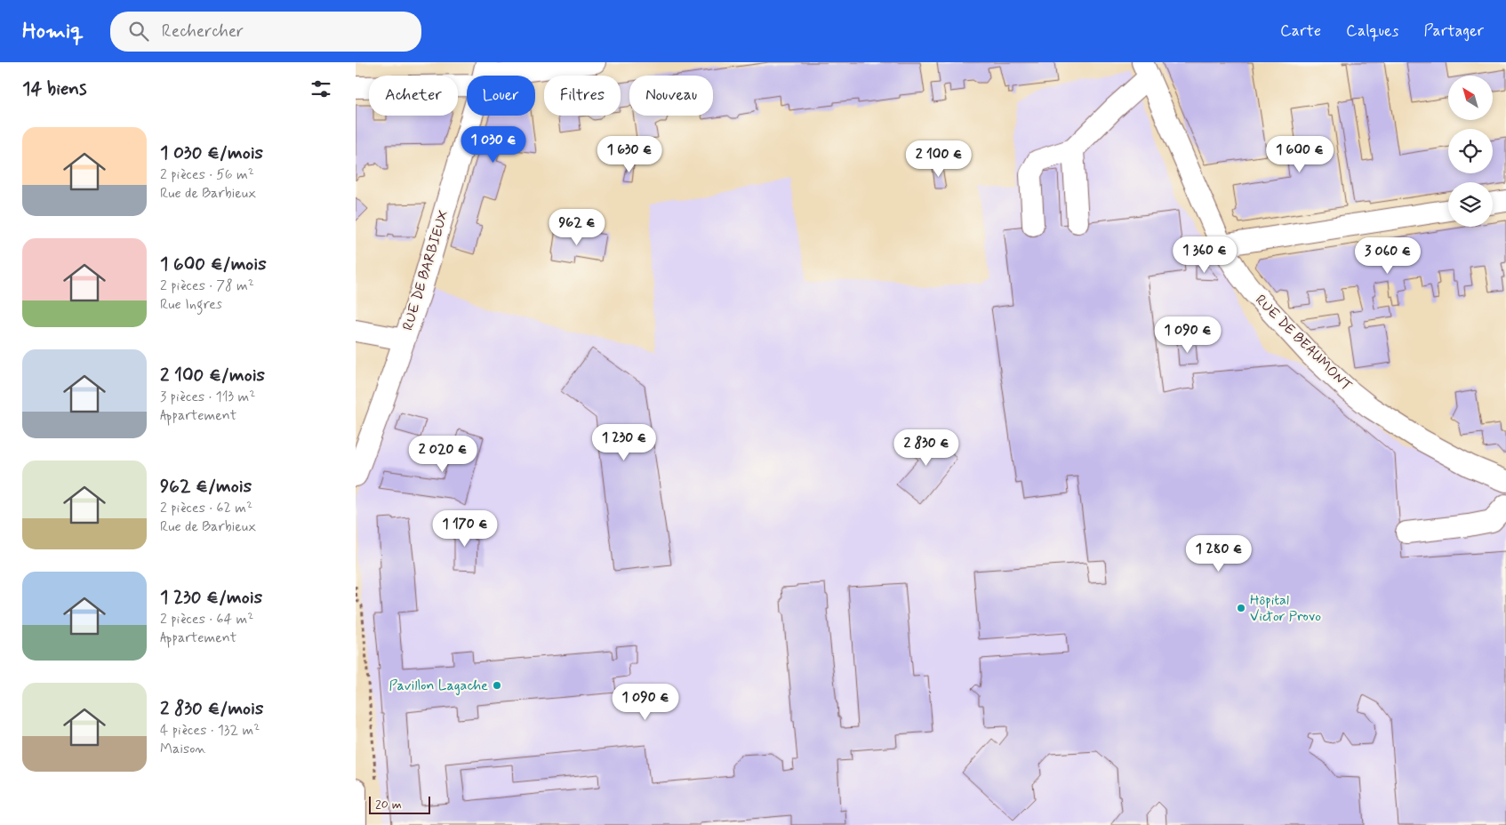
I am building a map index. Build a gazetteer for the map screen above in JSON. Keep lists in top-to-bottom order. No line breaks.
{"streets":{"street":["RUE DE BARBIEUX","RUE DE BEAUMONT"]},"places":["Hôpital Victor Provo","Pavillon Lagache"],"scale_bar":"20 m","north":"top left","page":{"header":"Homiq","search":"Rechercher","nav":["Carte","Calques","Partager"],"heading":"14 biens","chip":["Acheter","Louer","Filtres","Nouveau"],"list":[{"name":"1 030 €/mois","note":"2 pièces · 56 m² · Rue de Barbieux"},{"name":"1 600 €/mois","note":"2 pièces · 78 m² · Rue Ingres"},{"name":"2 100 €/mois","note":"3 pièces · 113 m² · Appartement"},{"name":"962 €/mois","note":"2 pièces · 62 m² · Rue de Barbieux"},{"name":"1 230 €/mois","note":"2 pièces · 64 m² · Appartement"},{"name":"2 830 €/mois","note":"4 pièces · 132 m² · Maison"}],"price":["1 030 €","1 630 €","1 600 €","2 100 €","962 €","1 360 €","3 060 €","1 090 €","1 230 €","2 830 €","2 020 €","1 170 €","1 280 €","1 090 €"],"scale":"20 m"}}
